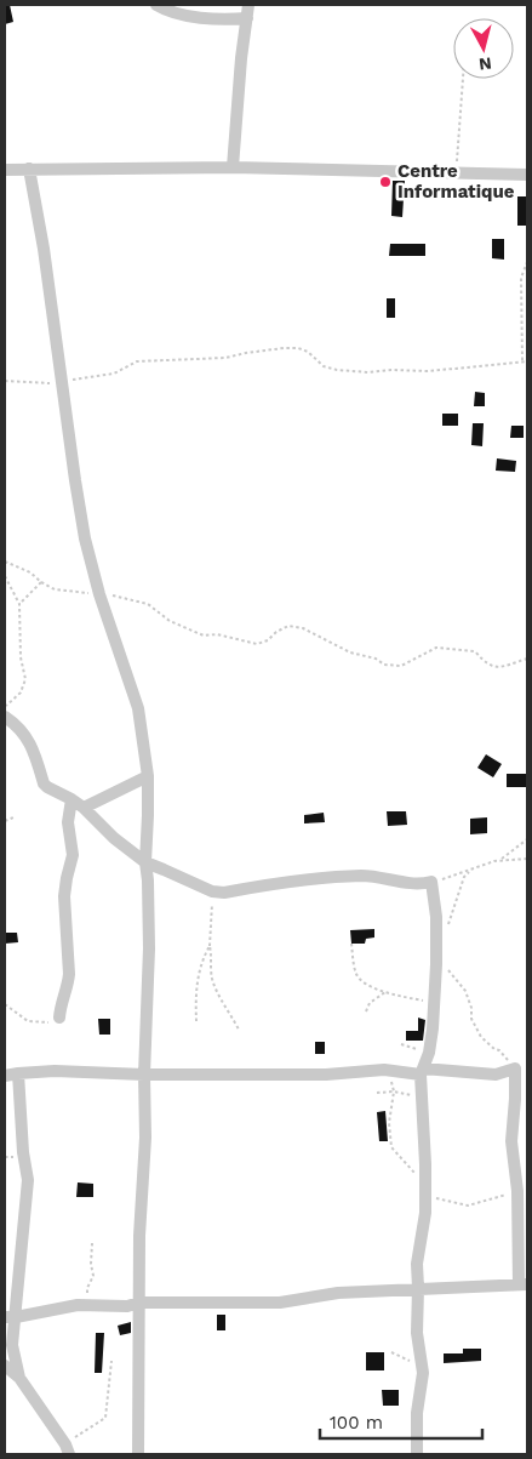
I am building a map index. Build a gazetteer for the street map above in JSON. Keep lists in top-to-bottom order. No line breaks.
{"places":["Centre Informatique"],"scale_bar":"100 m","north":"bottom"}
